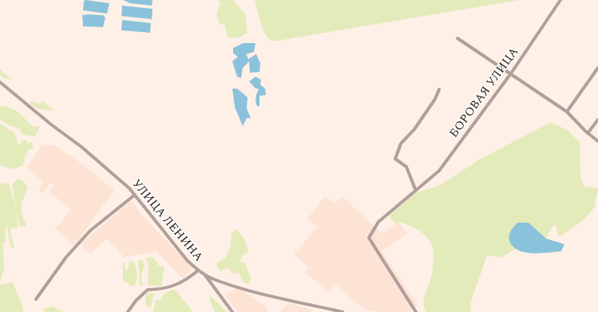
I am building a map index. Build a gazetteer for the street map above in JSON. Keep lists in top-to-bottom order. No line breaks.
{"streets":{"street":["БОРОВАЯ УЛИЦА","УЛИЦА ЛЕНИНА"]}}
